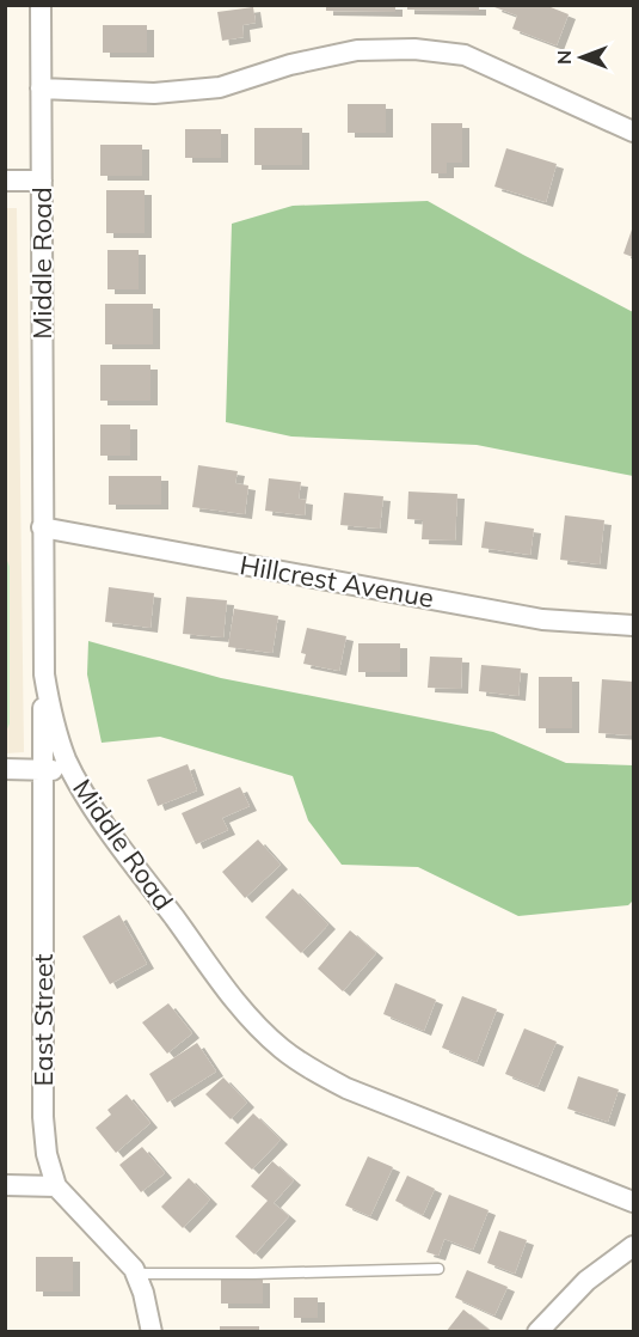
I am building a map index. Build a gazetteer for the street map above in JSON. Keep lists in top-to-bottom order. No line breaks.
{"streets":{"street":["Middle Road","Hillcrest Avenue","East Street"]},"crossings":[["Middle Road","Hillcrest Avenue"],["Middle Road","East Street"]],"north":"left"}
